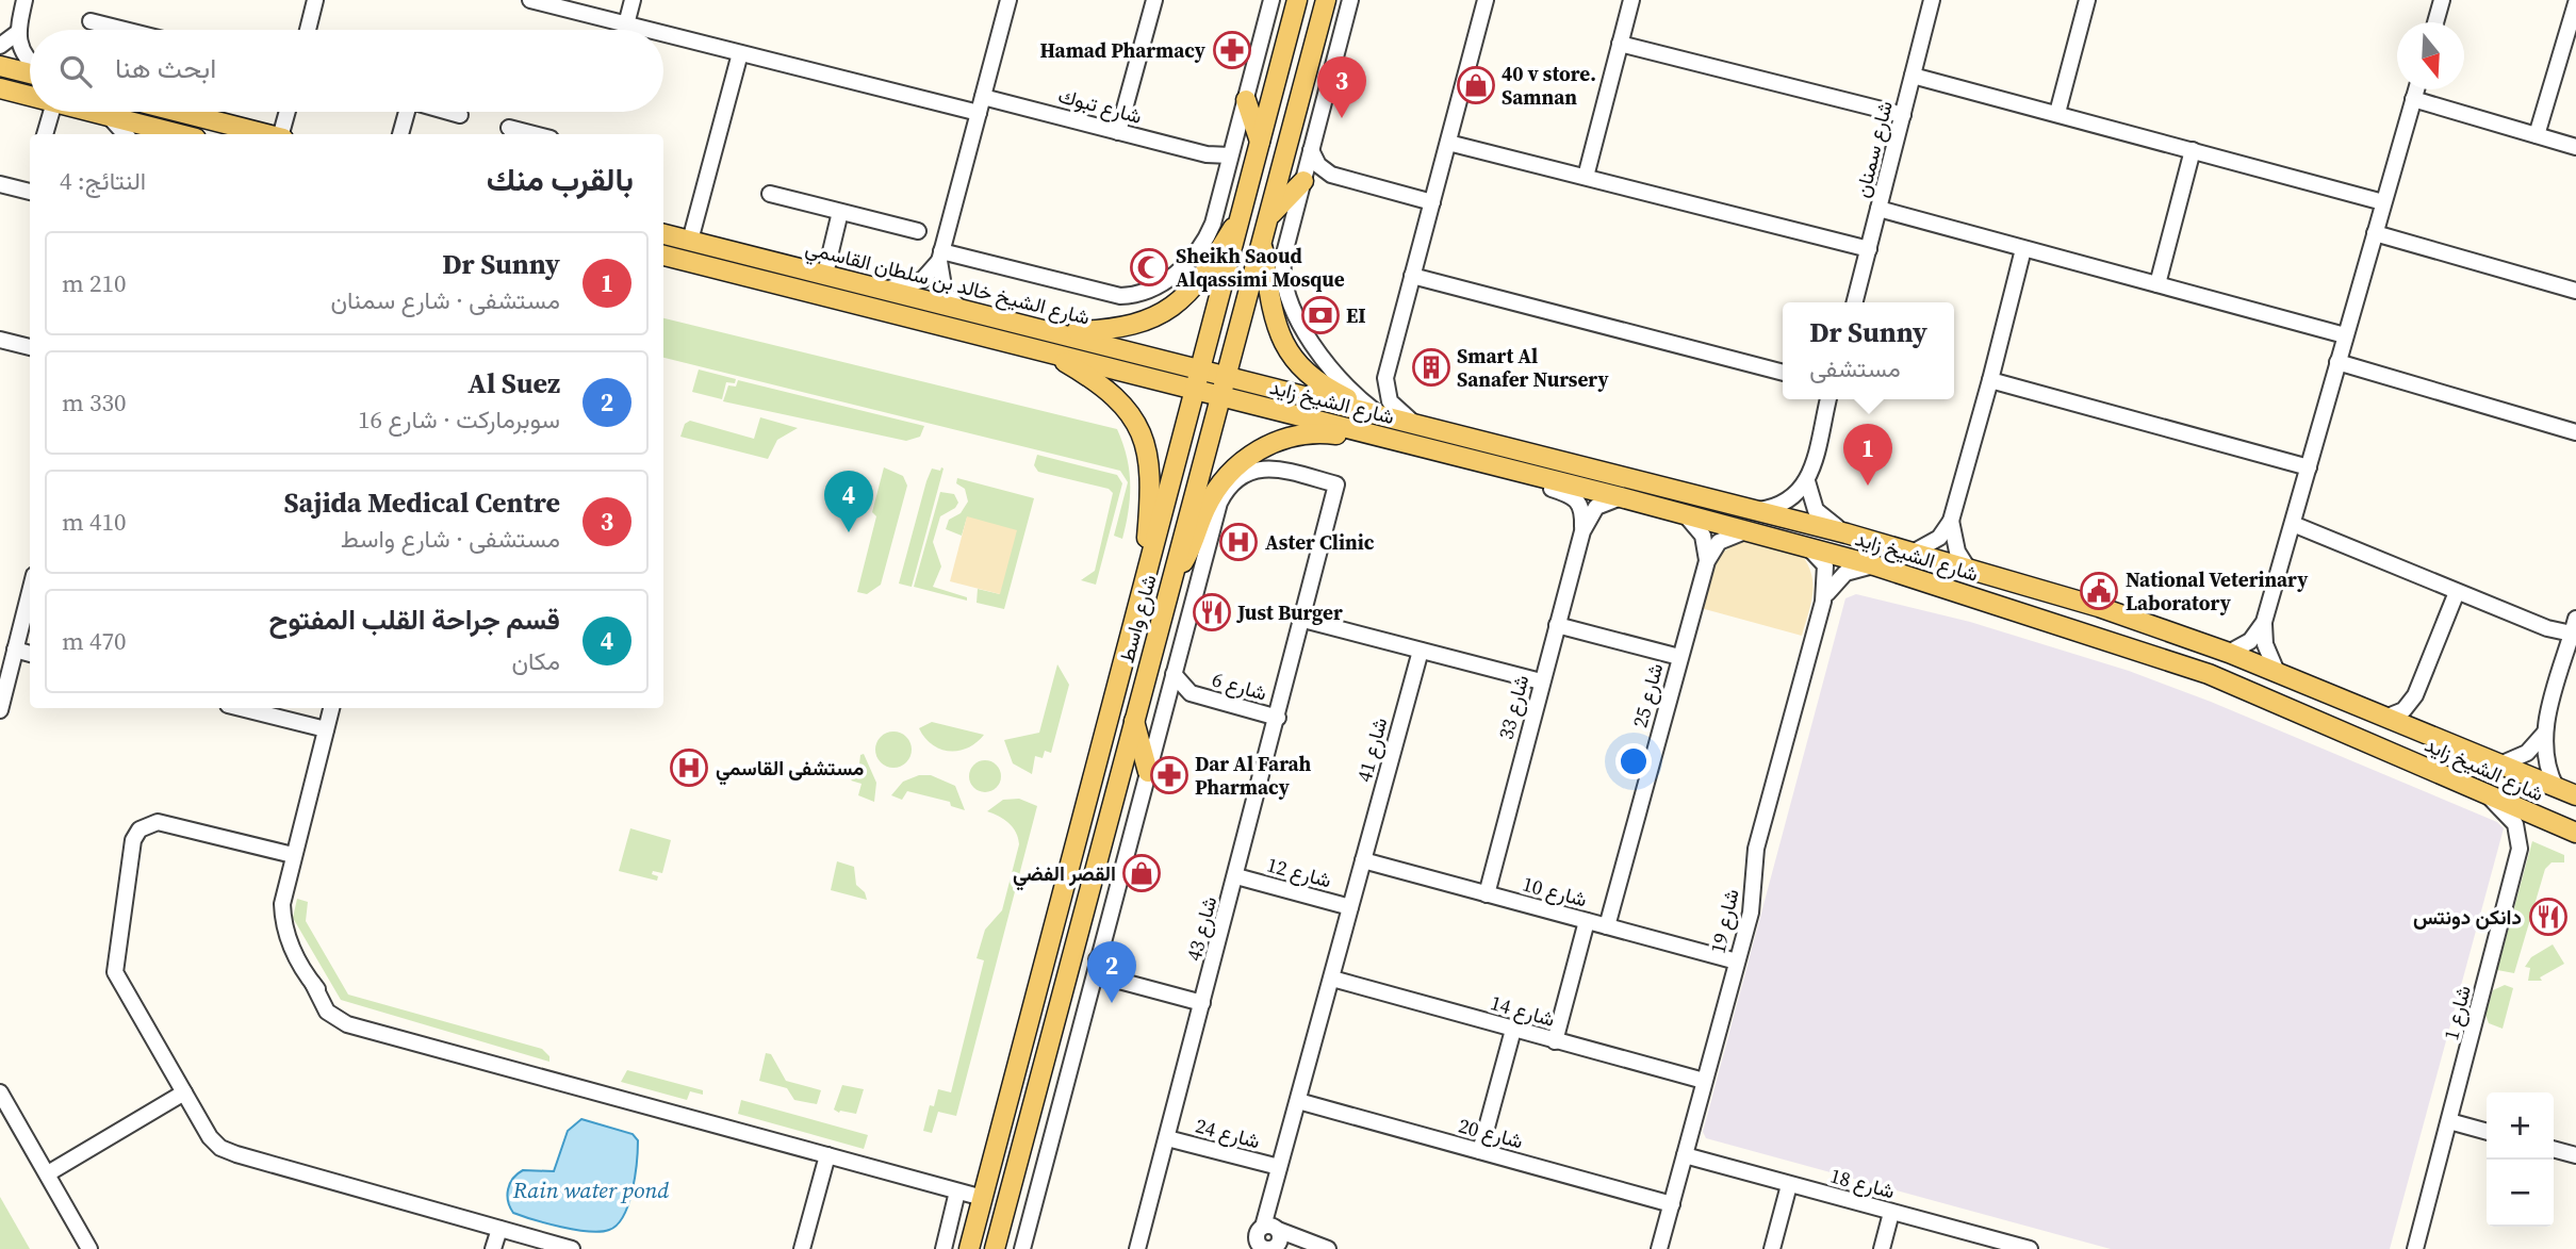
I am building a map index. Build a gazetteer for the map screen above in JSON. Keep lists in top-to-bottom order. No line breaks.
{"streets":{"main road":["شارع الشيخ خالد بن سلطان القاسمي","شارع الشيخ زايد","شارع واسط"],"street":["شارع تبوك","شارع سمنان","شارع 6","شارع 25","شارع 33","شارع 41","شارع 12","شارع 10","شارع 19","شارع 43","شارع 14","شارع 1","شارع 24","شارع 20","شارع 18"]},"crossings":[["شارع الشيخ خالد بن سلطان القاسمي","شارع الشيخ زايد"],["شارع الشيخ خالد بن سلطان القاسمي","شارع واسط"],["شارع الشيخ زايد","شارع واسط"],["شارع الشيخ زايد","شارع 25"],["شارع الشيخ زايد","شارع 33"],["شارع الشيخ زايد","شارع 1"],["شارع 6","شارع 43"],["شارع 25","شارع 10"],["شارع 33","شارع 10"],["شارع 41","شارع 12"],["شارع 41","شارع 10"],["شارع 41","شارع 14"],["شارع 41","شارع 24"],["شارع 41","شارع 20"],["شارع 12","شارع 43"],["شارع 10","شارع 19"],["شارع 19","شارع 14"],["شارع 19","شارع 20"],["شارع 19","شارع 18"],["شارع 43","شارع 24"]],"water":["Rain water pond"],"places":{"pharmacy":["Hamad Pharmacy","Dar Al Farah Pharmacy"],"shop":["40 v store. Samnan","القصر الفضي"],"mosque":["Sheikh Saoud Alqassimi Mosque"],"bank":["EI"],"building":["Smart Al Sanafer Nursery"],"hospital":["Aster Clinic","مستشفى القاسمي"],"public building":["National Veterinary Laboratory"],"restaurant":["Just Burger","دانكن دونتس"]},"north":"bottom","page":{"search":"ابحث هنا","pins":["3","1","4","2"],"heading":["بالقرب منك","النتائج: 4"],"list":[{"mark":"1","name":"Dr Sunny","note":"مستشفى · شارع سمنان","value":"210 m"},{"mark":"2","name":"Al Suez","note":"سوبرماركت · شارع 16","value":"330 m"},{"mark":"3","name":"Sajida Medical Centre","note":"مستشفى · شارع واسط","value":"410 m"},{"mark":"4","name":"قسم جراحة القلب المفتوح","note":"مكان","value":"470 m"}],"popup":["Dr Sunny","مستشفى"],"map_buttons":["+","−"]}}
